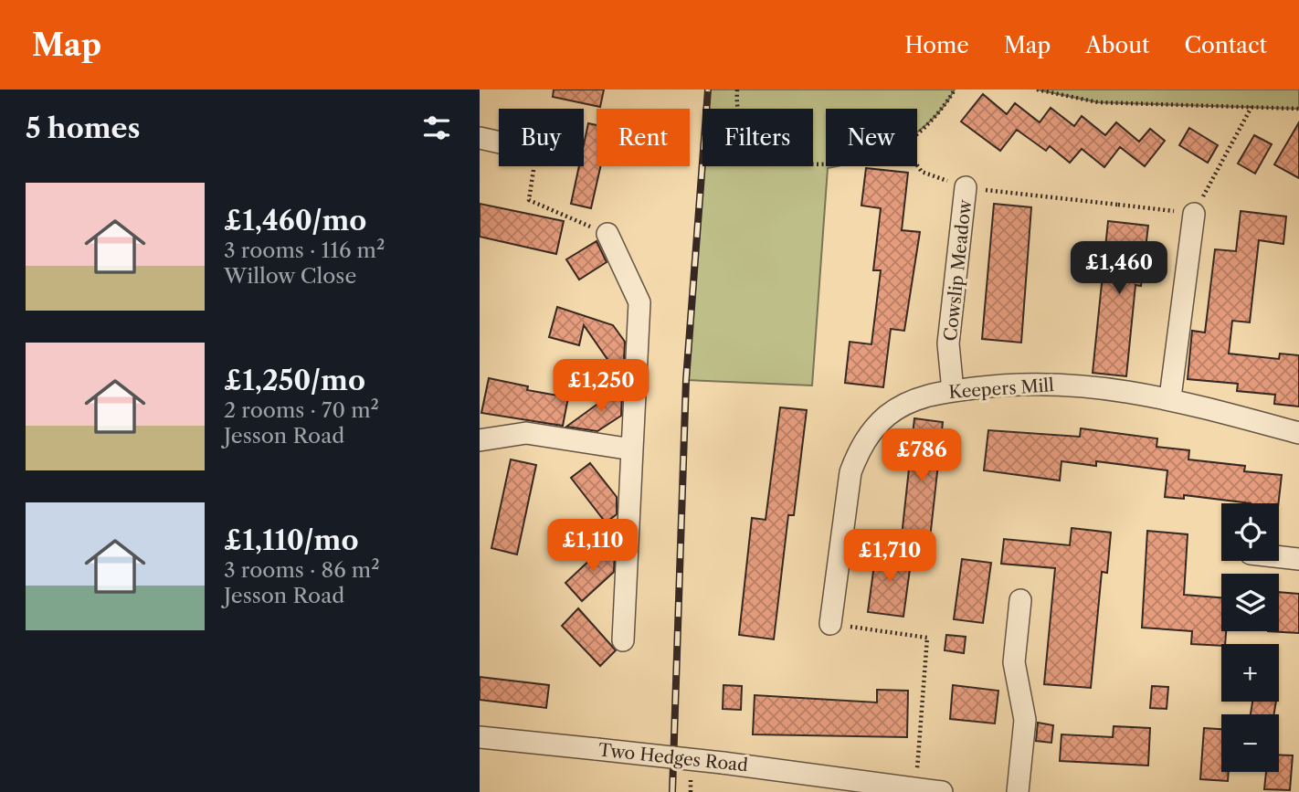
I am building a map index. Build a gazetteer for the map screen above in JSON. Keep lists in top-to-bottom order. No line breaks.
{"streets":{"street":["Cowslip Meadow","Keepers Mill","Two Hedges Road"]},"crossings":[["Cowslip Meadow","Keepers Mill"]],"page":{"header":"Map","nav":["Home","Map","About","Contact"],"heading":"5 homes","chip":["Buy","Rent","Filters","New"],"list":[{"name":"£1,460/mo","note":"3 rooms · 116 m² · Willow Close"},{"name":"£1,250/mo","note":"2 rooms · 70 m² · Jesson Road"},{"name":"£1,110/mo","note":"3 rooms · 86 m² · Jesson Road"}],"price":["£1,460","£1,250","£786","£1,110","£1,710"],"map_buttons":["+","−"]}}
